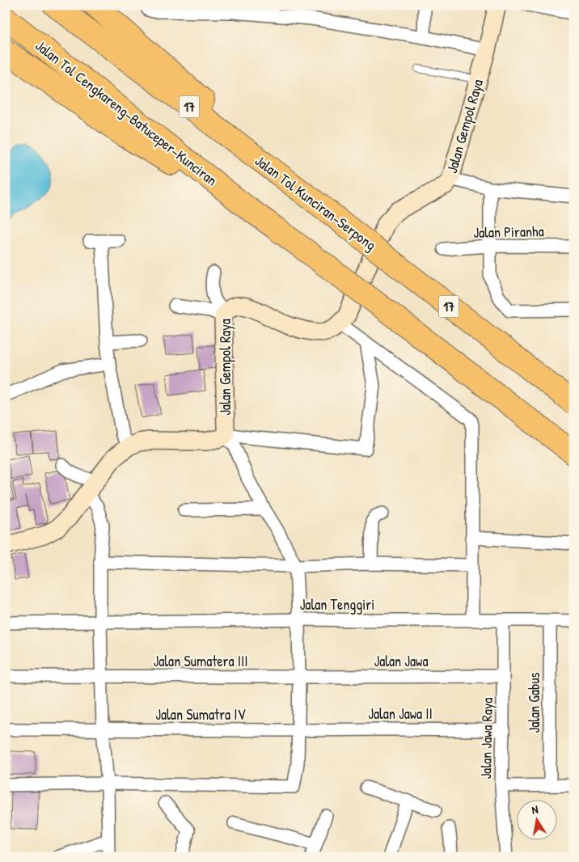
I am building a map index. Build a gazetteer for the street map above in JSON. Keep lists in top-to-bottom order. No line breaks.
{"streets":{"highway":["17","Jalan Tol Cengkareng–Batuceper–Kunciran","Jalan Tol Kunciran–Serpong"],"street":["Jalan Gempol Raya","Jalan Piranha","Jalan Tenggiri","Jalan Sumatera III","Jalan Jawa","Jalan Gabus","Jalan Jawa II","Jalan Sumatra IV","Jalan Jawa Raya"]},"crossings":[["Jalan Tenggiri","Jalan Gabus"],["Jalan Tenggiri","Jalan Jawa Raya"],["Jalan Sumatera III","Jalan Jawa"],["Jalan Jawa","Jalan Jawa Raya"],["Jalan Jawa II","Jalan Sumatra IV"],["Jalan Jawa II","Jalan Jawa Raya"]],"north":"top"}
